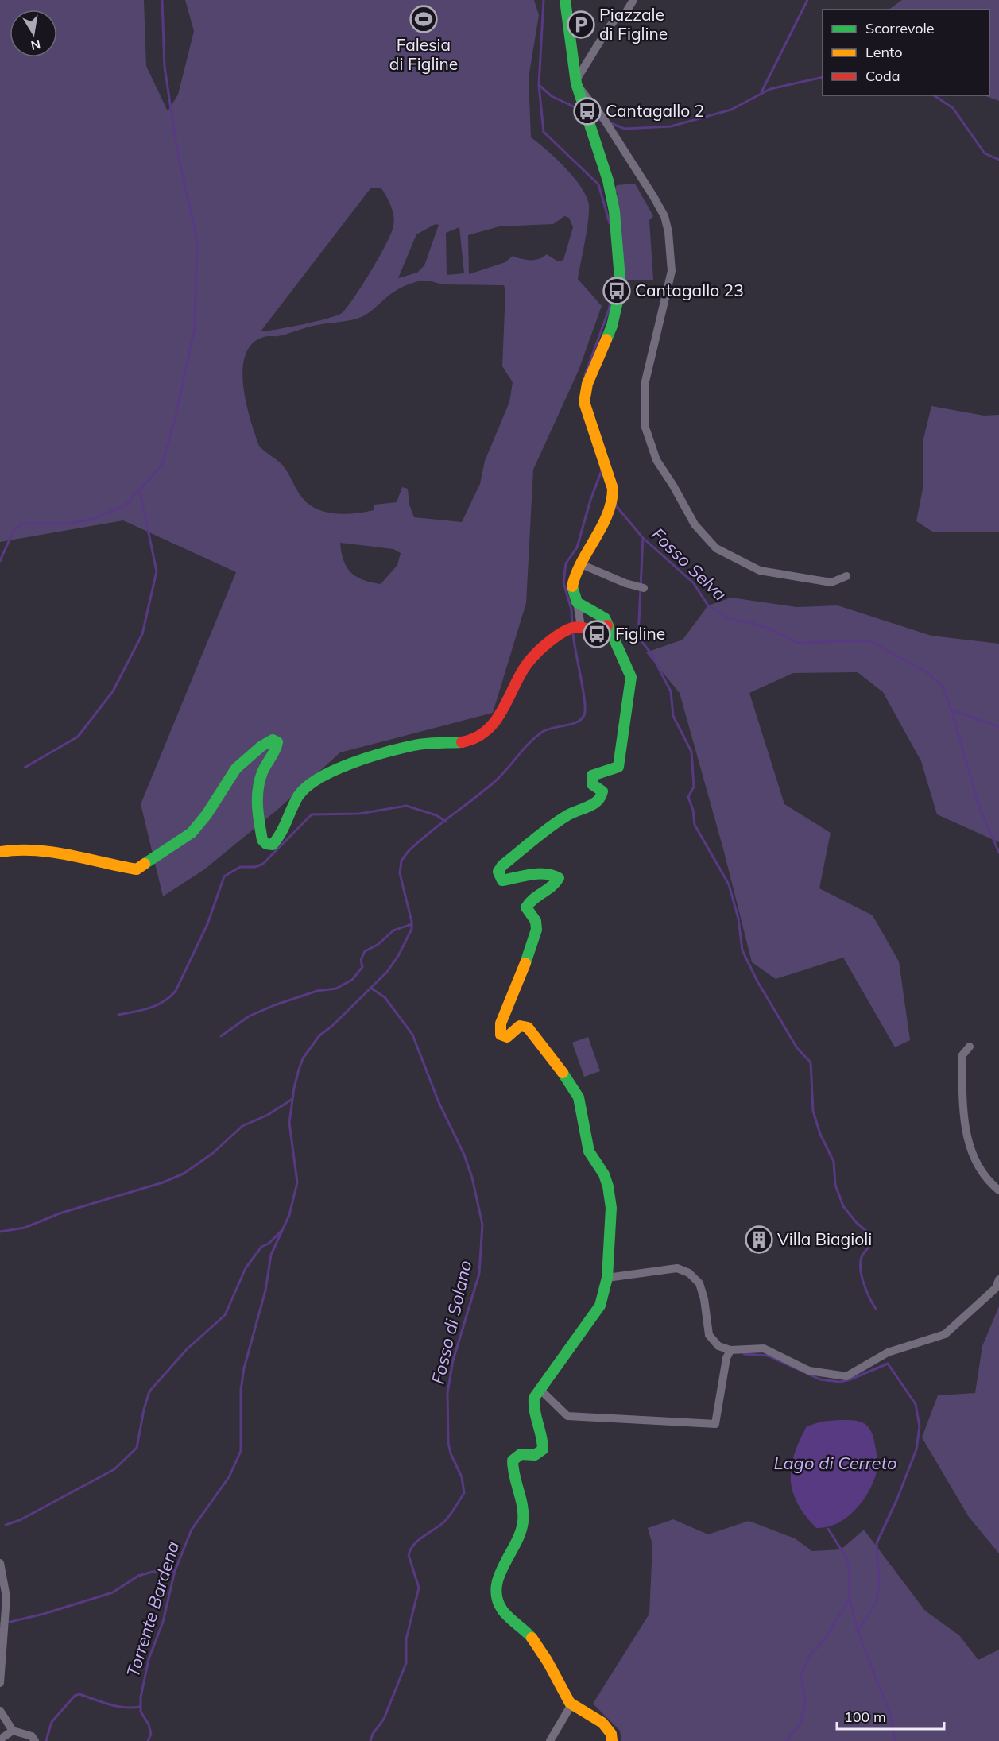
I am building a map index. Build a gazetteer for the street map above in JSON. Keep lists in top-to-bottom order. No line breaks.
{"water":["Fosso Selva","Fosso di Solano","Lago di Cerreto","Torrente Bardena"],"places":{"sports":["Falesia di Figline"],"parking":["Piazzale di Figline"],"bus stop":["Cantagallo 2","Cantagallo 23","Figline"],"building":["Villa Biagioli"]},"legend":["Scorrevole","Lento","Coda"],"scale_bar":"100 m","north":"bottom"}
